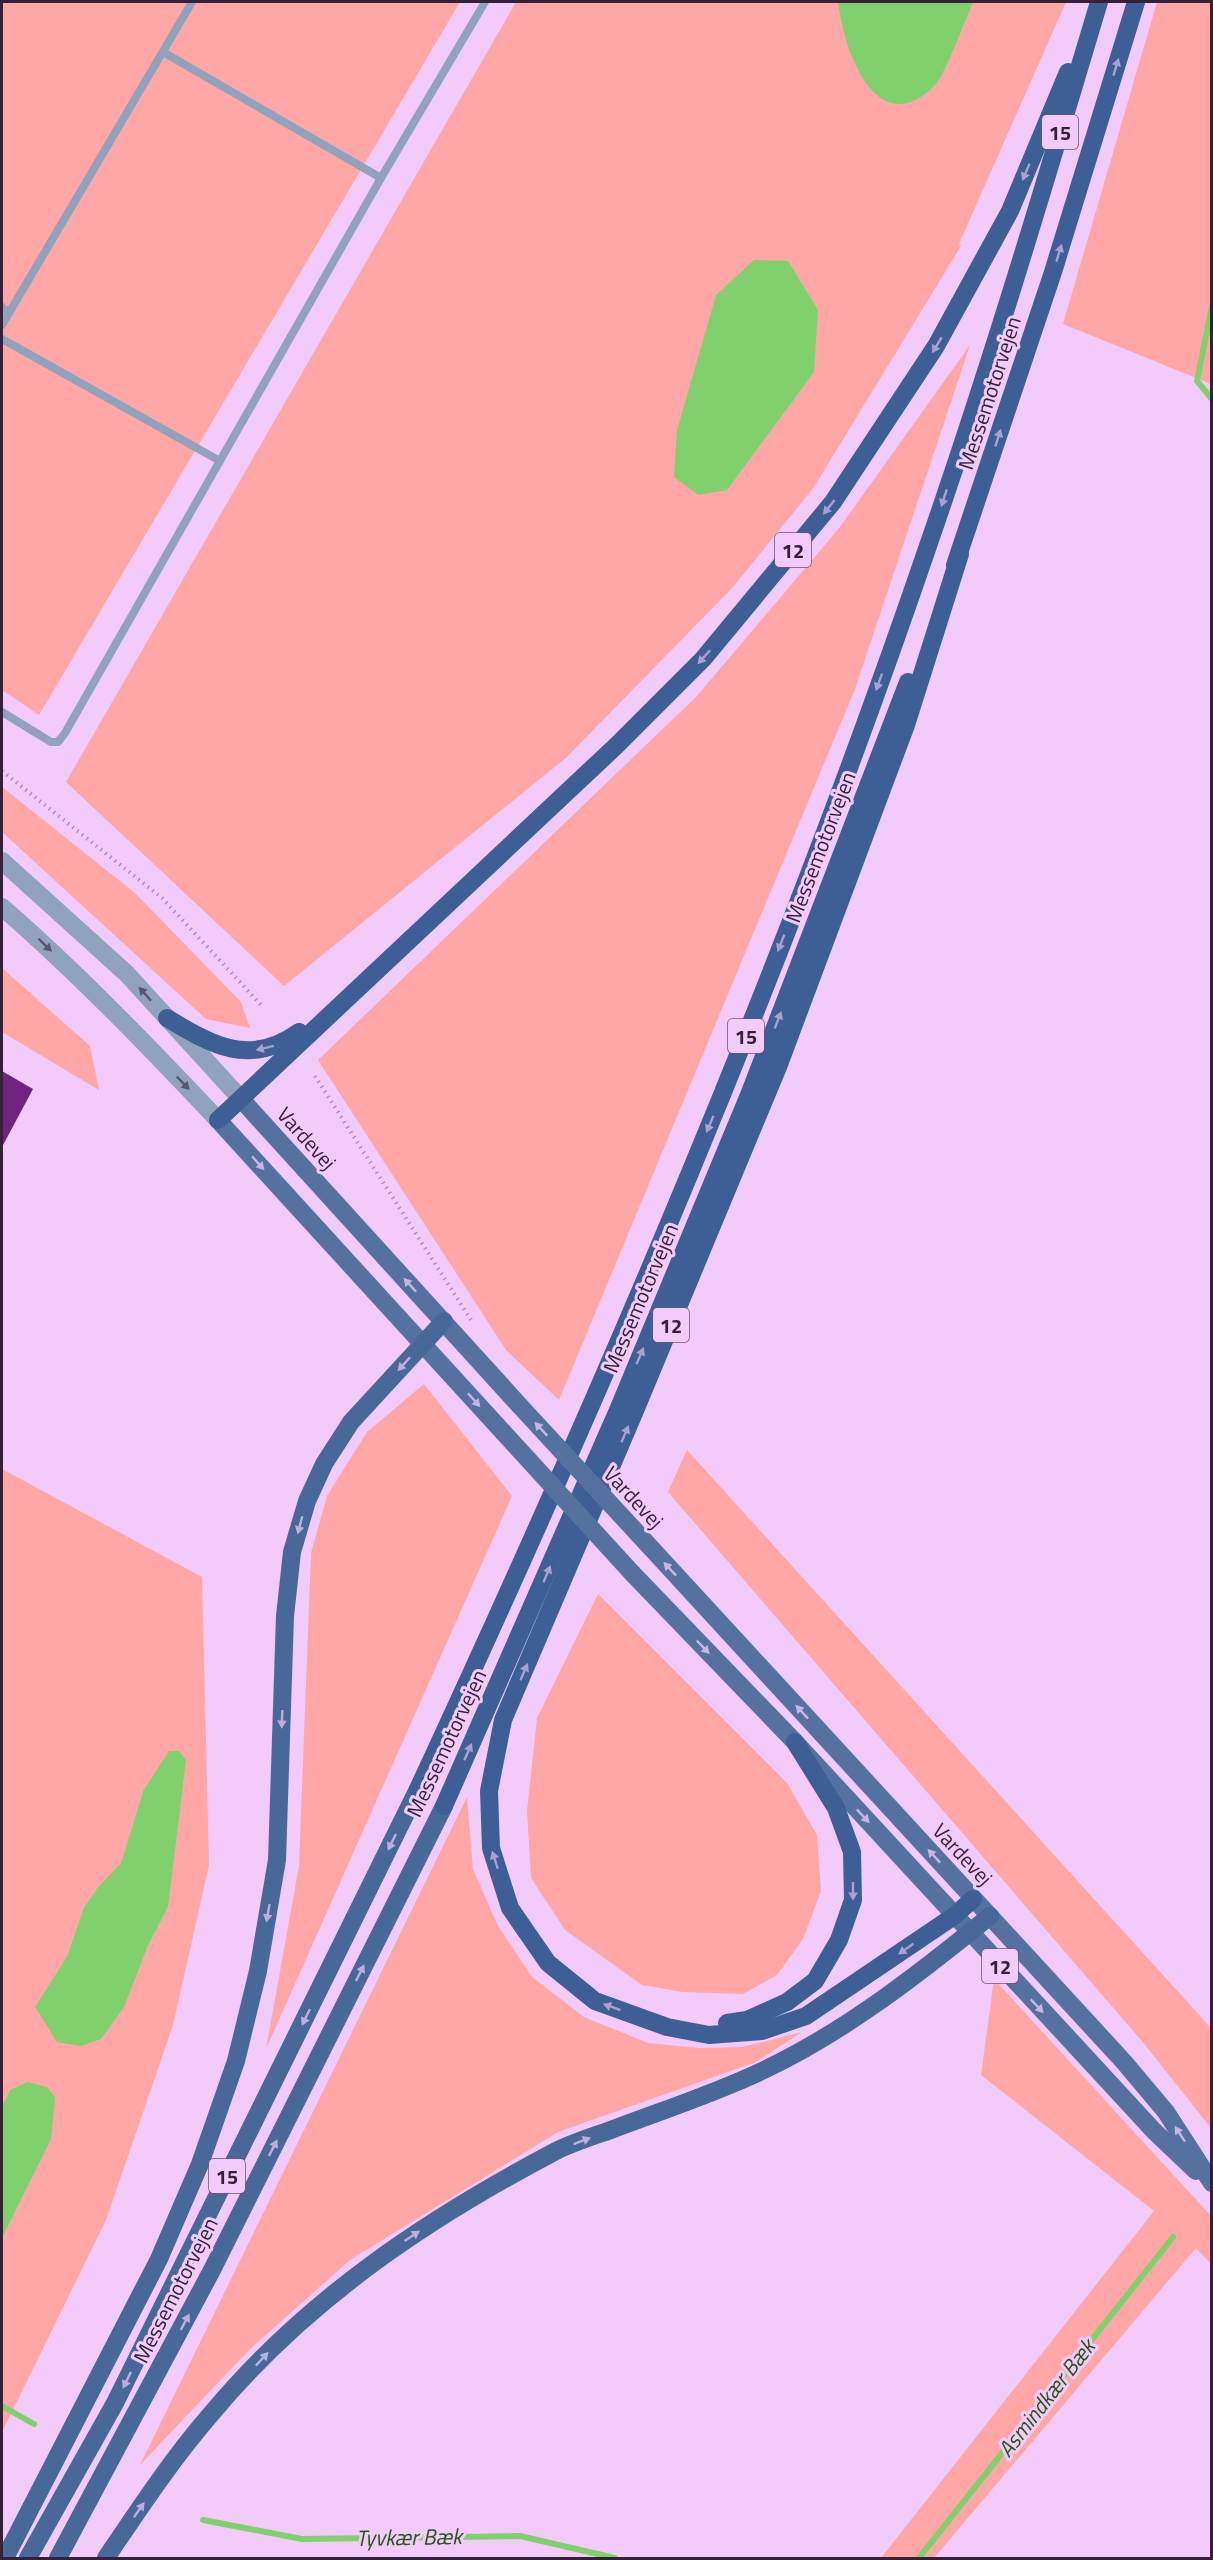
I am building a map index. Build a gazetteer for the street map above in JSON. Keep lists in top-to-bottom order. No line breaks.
{"streets":{"highway":["15","Messemotorvejen","12"],"main road":["Vardevej"]},"crossings":[["Messemotorvejen","12"],["12","Vardevej"]],"water":["Asmindkær Bæk","Tyvkær Bæk"]}
